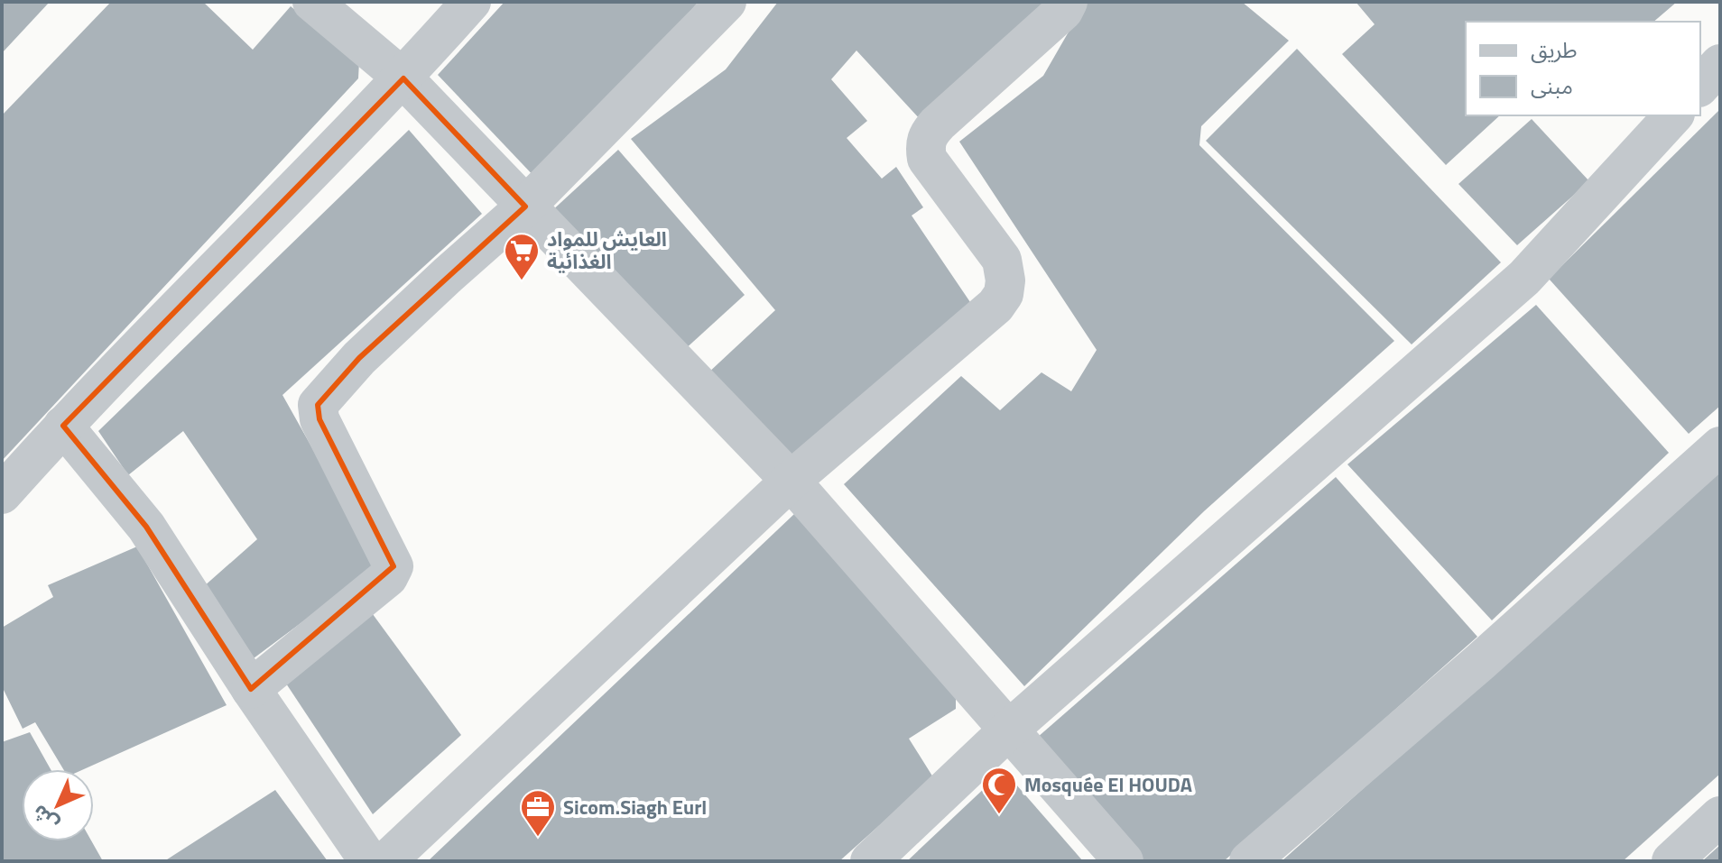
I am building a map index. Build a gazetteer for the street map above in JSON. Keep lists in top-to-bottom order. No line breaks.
{"places":{"supermarket":["العايش للمواد الغذائية"],"mosque":["Mosquée El HOUDA"],"office":["Sicom.Siagh Eurl"]},"legend":["طريق","مبنى"],"north":"bottom left"}
